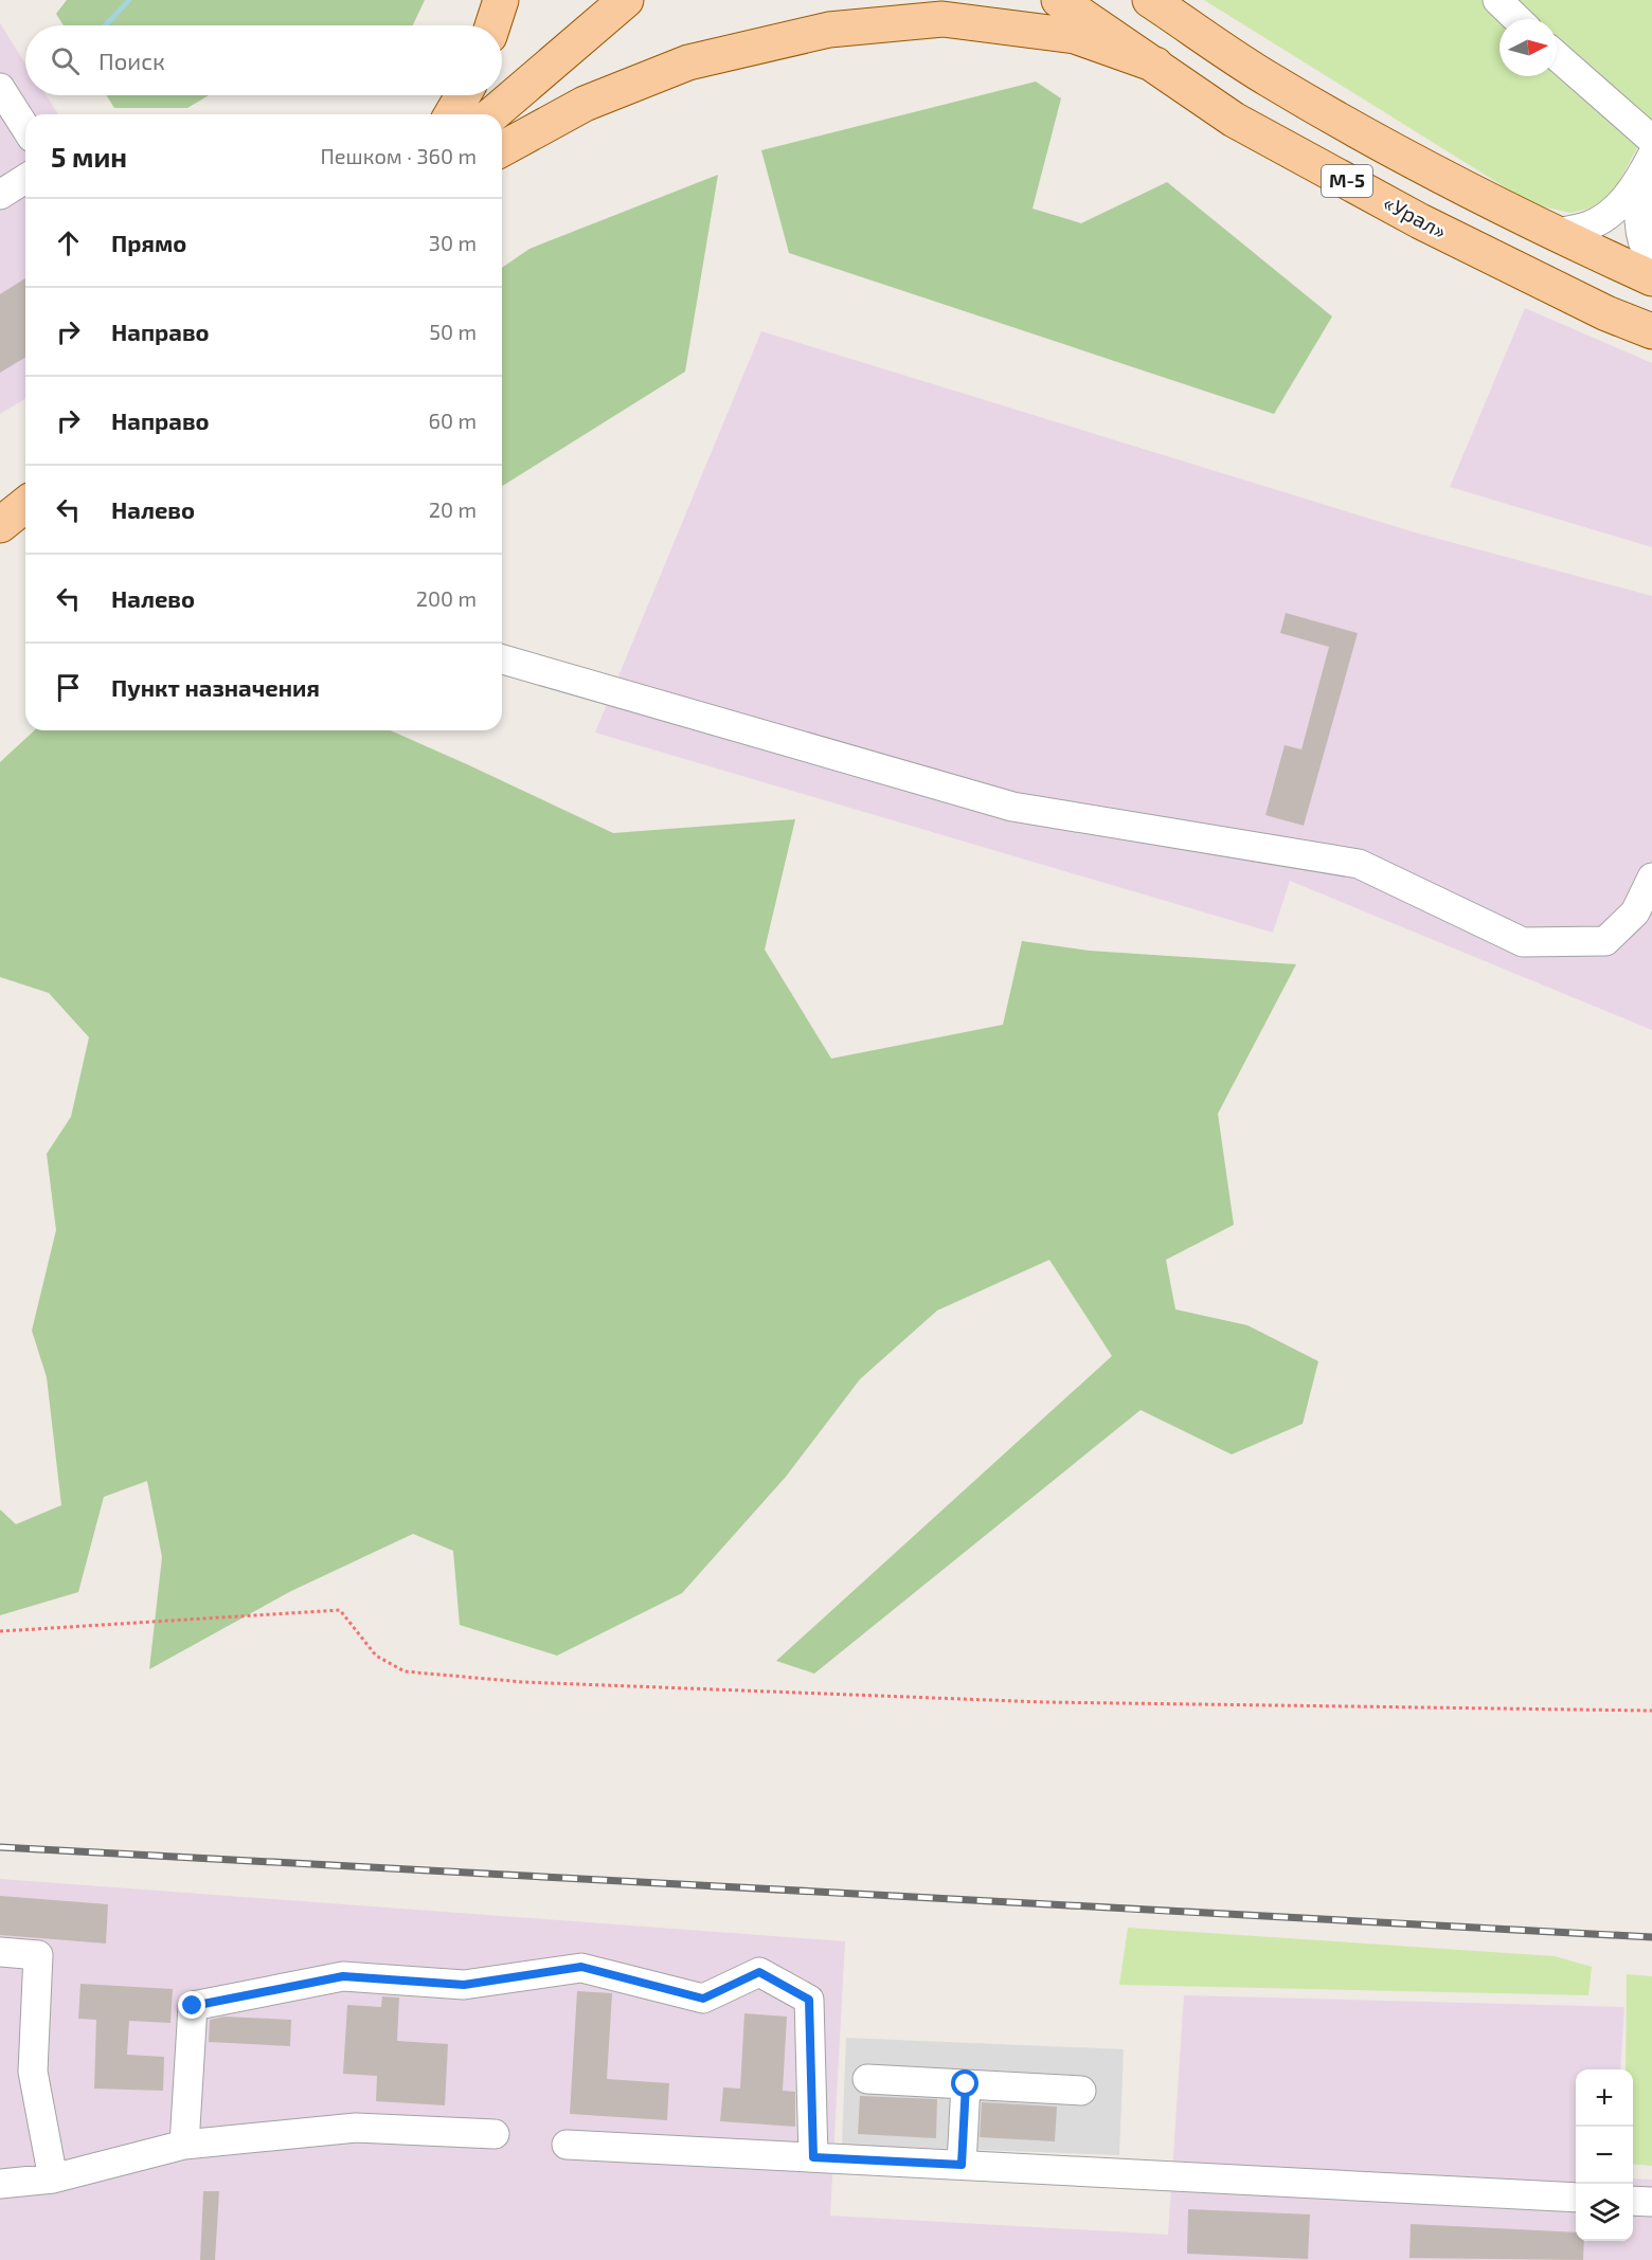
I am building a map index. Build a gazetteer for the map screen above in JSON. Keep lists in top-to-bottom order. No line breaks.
{"streets":{"main road":["М-5","«Урал»"]},"north":"right","page":{"search":"Поиск","heading":["5 мин","Пешком · 360 m"],"list":[["Прямо","30 m"],["Направо","50 m"],["Направо","60 m"],["Налево","20 m"],["Налево","200 m"],"Пункт назначения"],"map_buttons":["+","−"]}}
